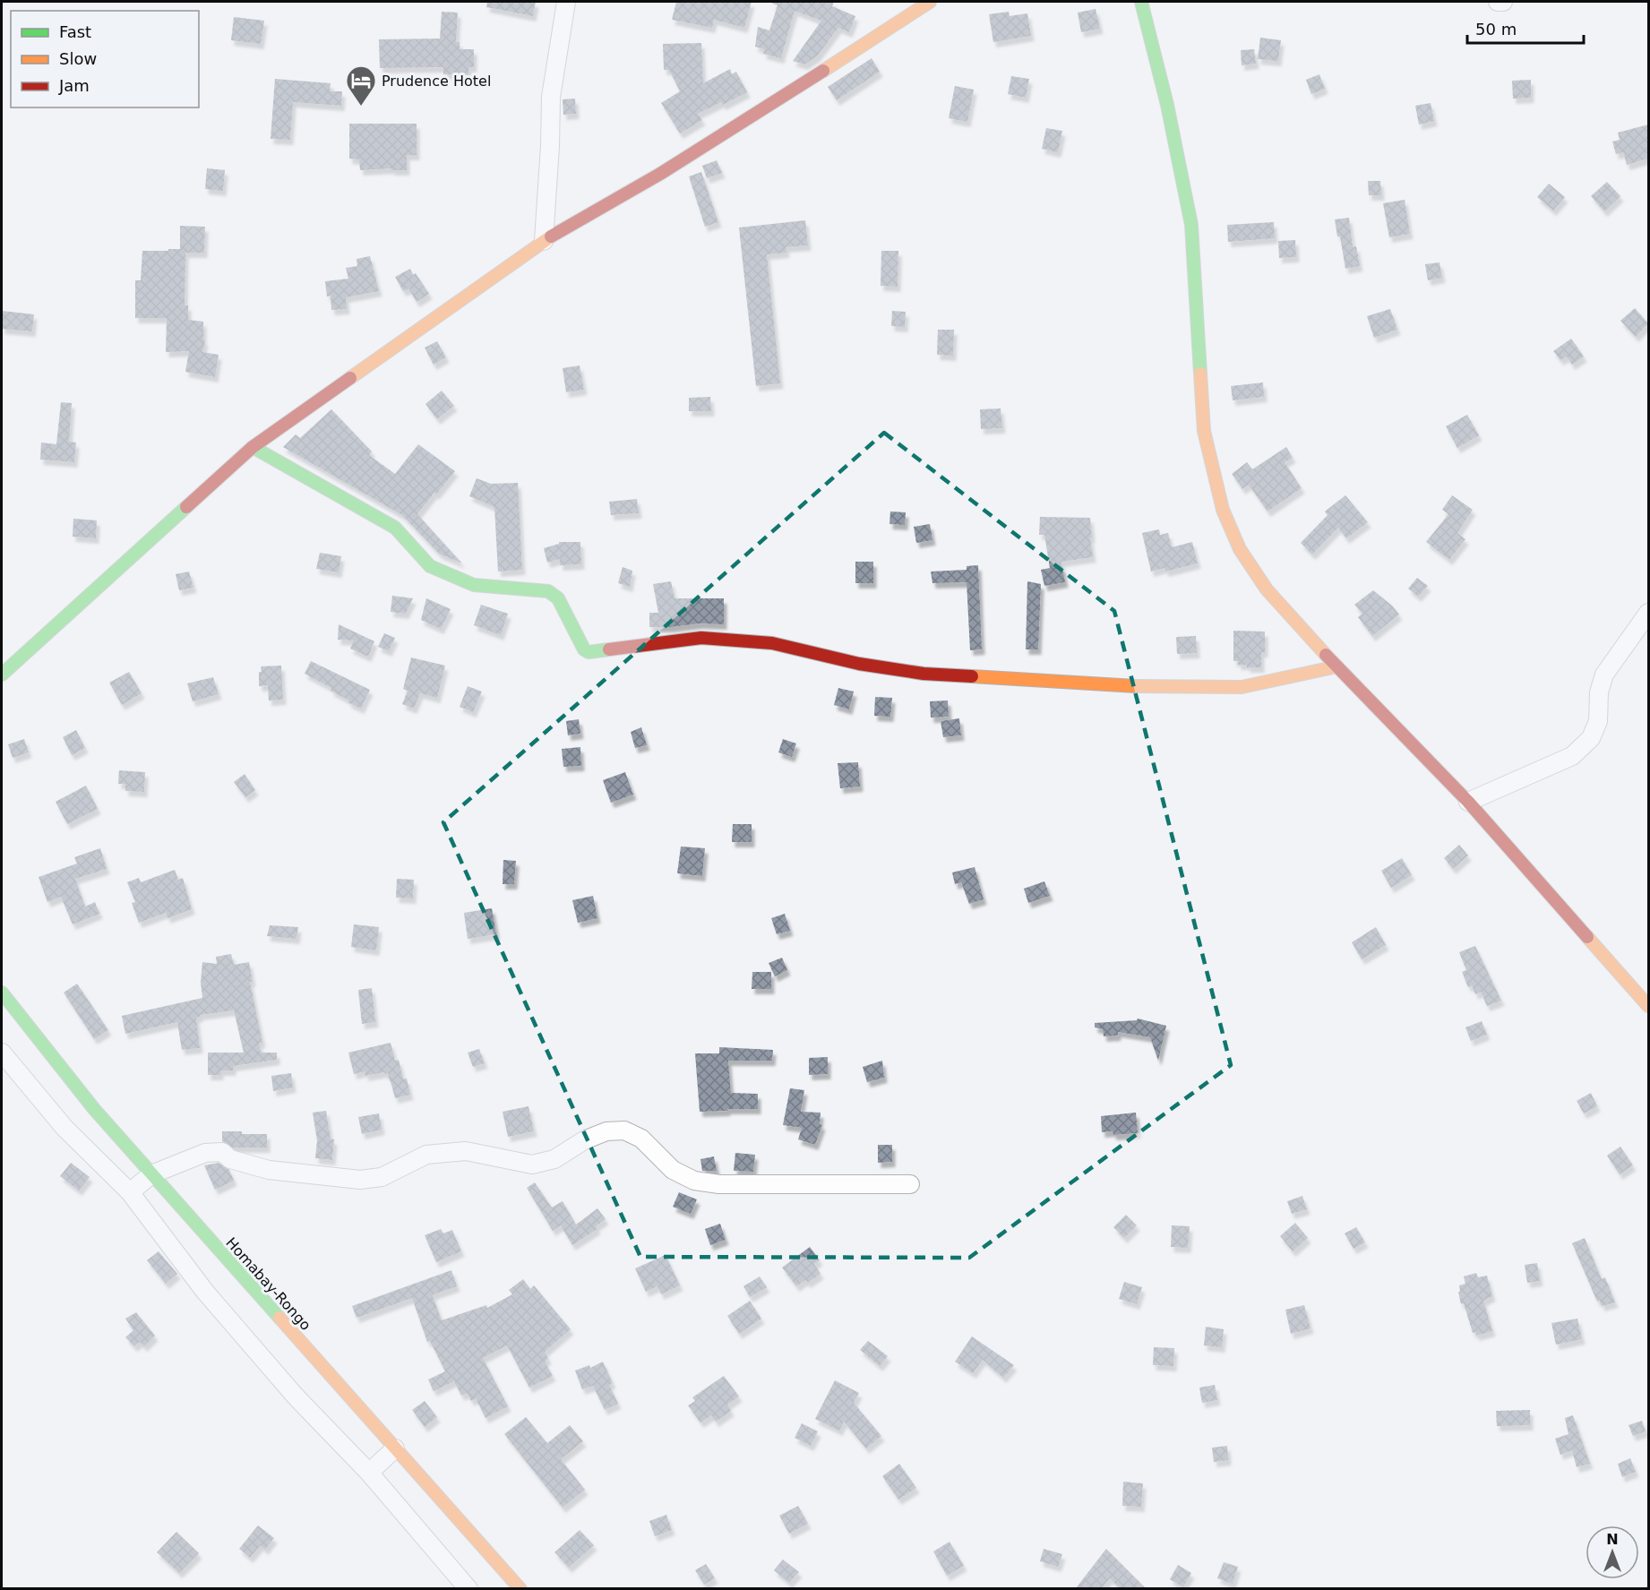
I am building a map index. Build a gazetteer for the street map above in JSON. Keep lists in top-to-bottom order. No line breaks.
{"streets":{"main road":["Homabay-Rongo"]},"places":{"hotel":["Prudence Hotel"]},"legend":["Fast","Slow","Jam"],"scale_bar":"50 m","north":"top"}
